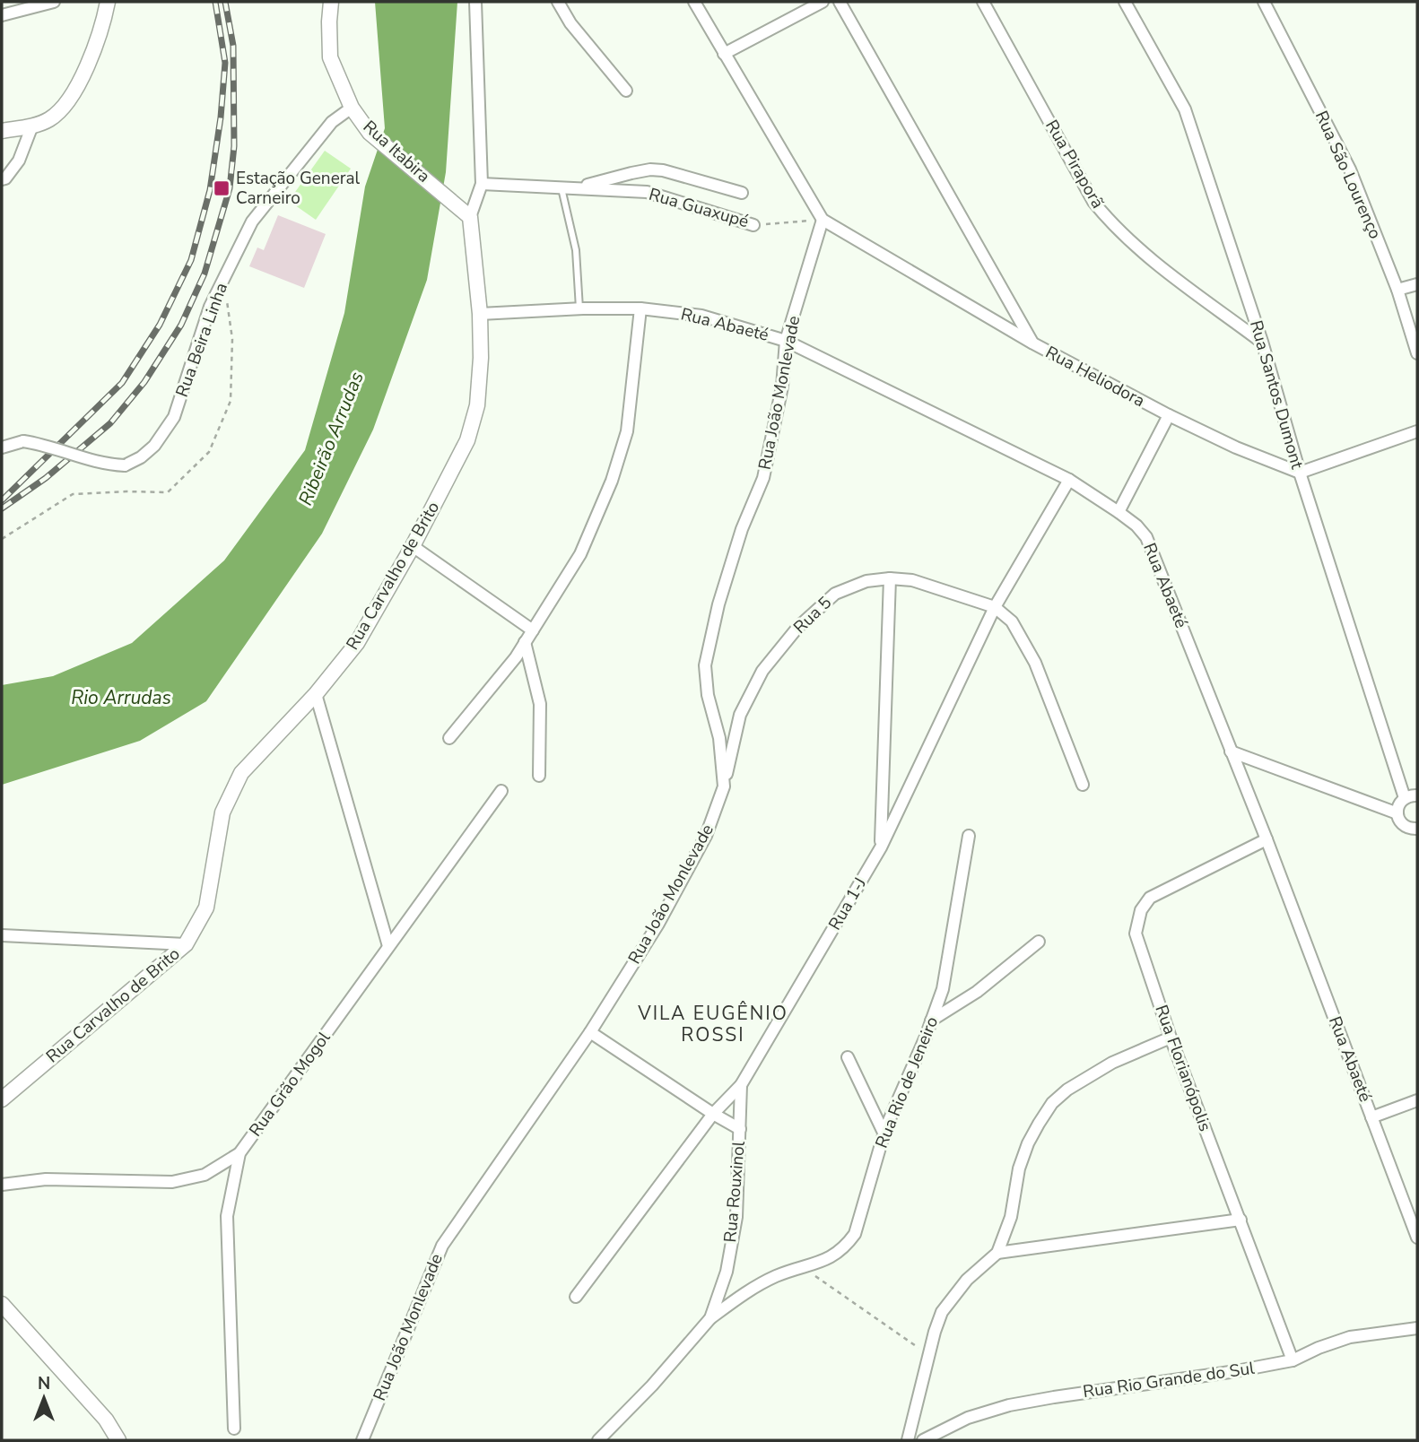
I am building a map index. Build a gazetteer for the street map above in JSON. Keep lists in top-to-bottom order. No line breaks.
{"streets":{"street":["Rua Itabira","Rua Piraporã","Rua São Lourenço","Rua Guaxupé","Rua Abaeté","Rua Beira Linha","Rua Heliodora","Rua João Monlevade","Rua Santos Dumont","Rua Carvalho de Brito","Rua 5","Rua 1-J","Rua Florianópolis","Rua Rio de Jeneiro","Rua Grão Mogol","Rua Rouxinol","Rua Rio Grande do Sul"]},"crossings":[["Rua Itabira","Rua Beira Linha"],["Rua Itabira","Rua Carvalho de Brito"],["Rua Piraporã","Rua Santos Dumont"],["Rua Guaxupé","Rua João Monlevade"],["Rua Guaxupé","Rua Carvalho de Brito"],["Rua Abaeté","Rua João Monlevade"],["Rua Abaeté","Rua Carvalho de Brito"],["Rua Abaeté","Rua 1-J"],["Rua Abaeté","Rua Florianópolis"],["Rua Heliodora","Rua Santos Dumont"],["Rua João Monlevade","Rua 5"],["Rua 5","Rua 1-J"],["Rua 1-J","Rua Rouxinol"],["Rua Florianópolis","Rua Rio Grande do Sul"],["Rua Rio de Jeneiro","Rua Rouxinol"]],"districts":["VILA EUGÊNIO ROSSI"],"water":["Ribeirão Arrudas","Rio Arrudas"],"places":{"transit":["Estação General Carneiro"]},"north":"top"}
